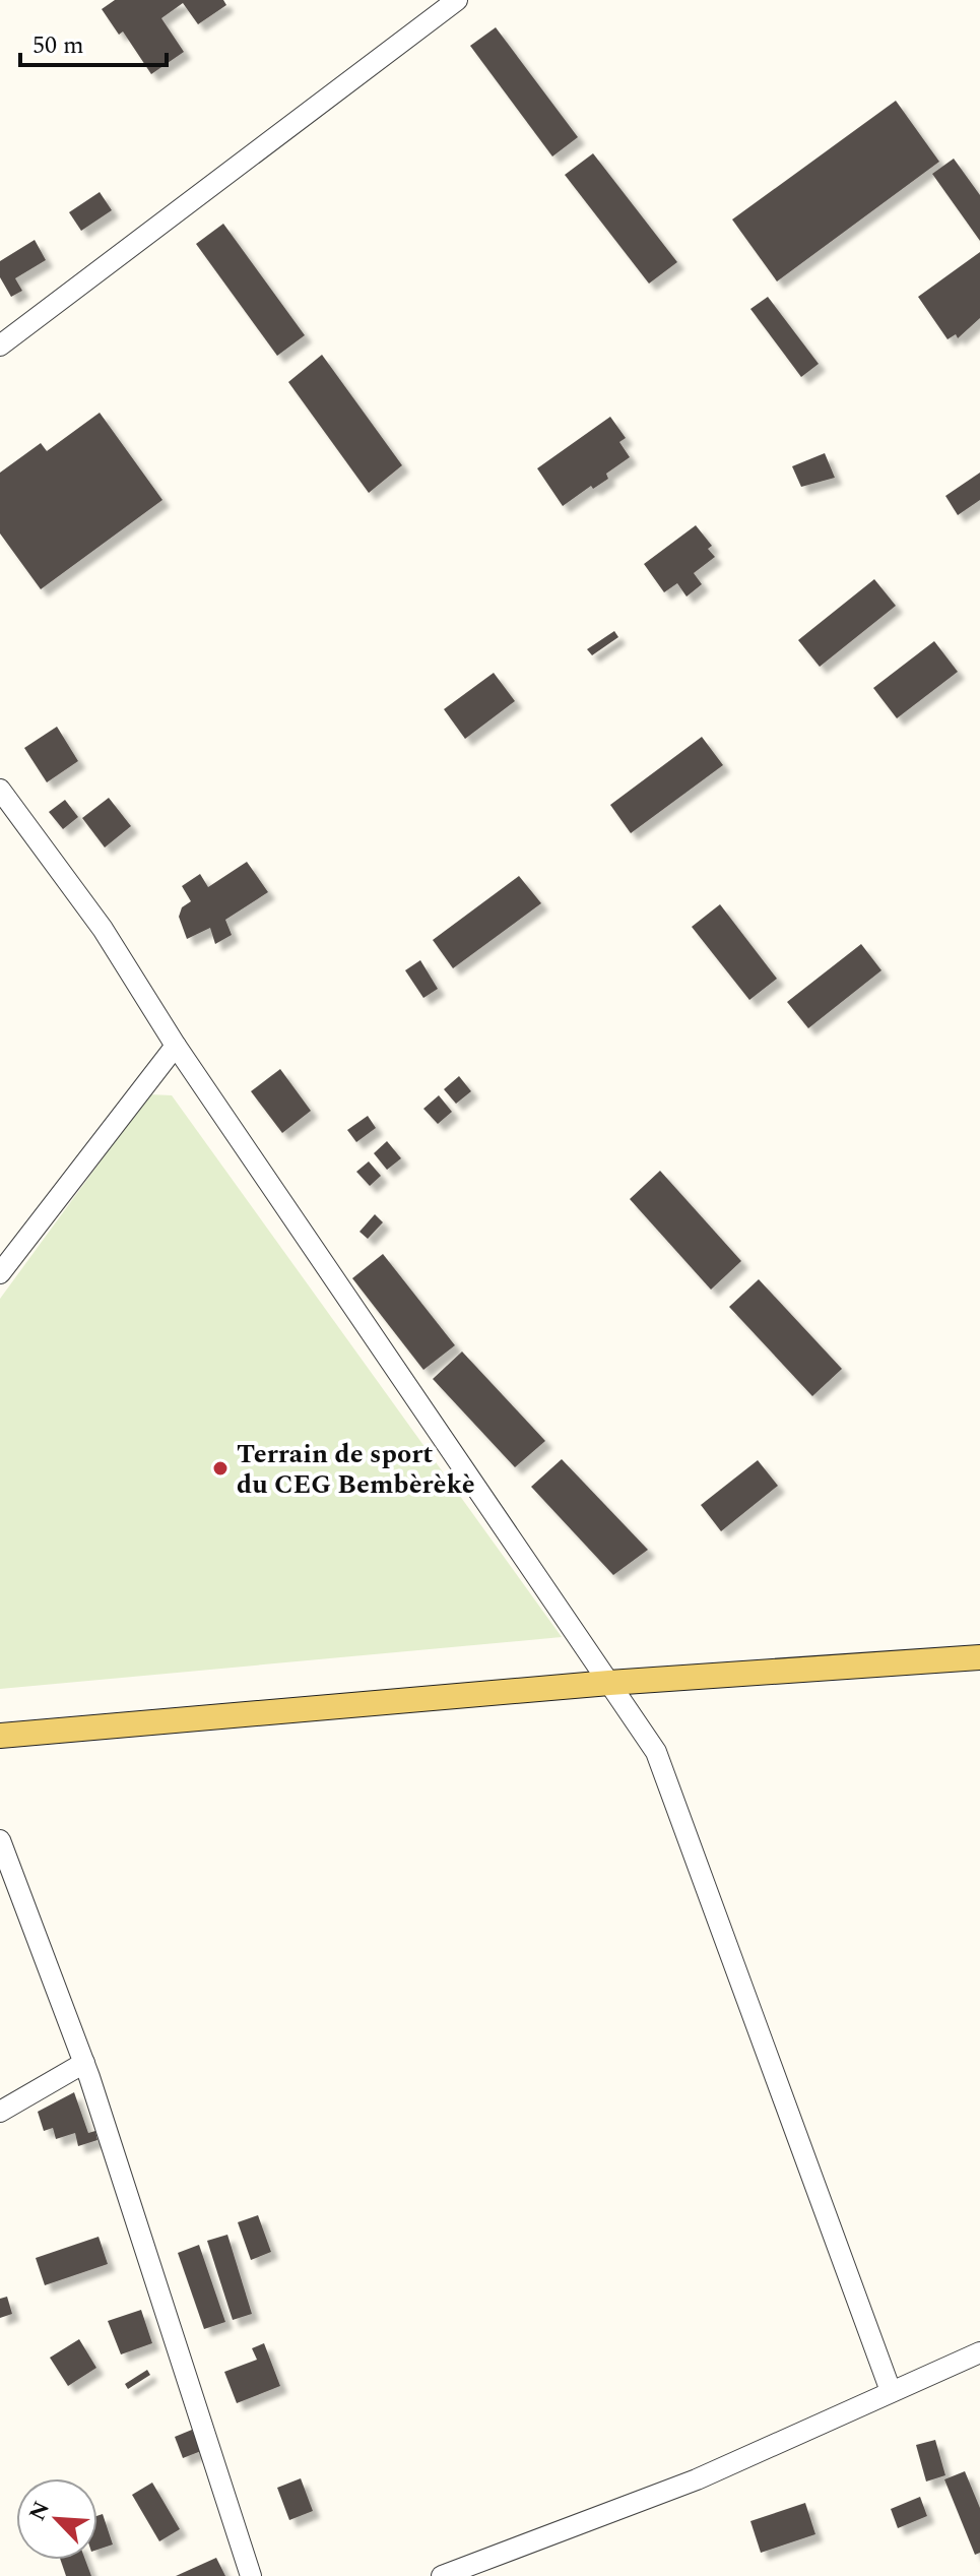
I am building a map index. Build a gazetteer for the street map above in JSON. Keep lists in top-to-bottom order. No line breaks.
{"places":["Terrain de sport du CEG Bembèrèkè"],"scale_bar":"50 m","north":"top left"}
